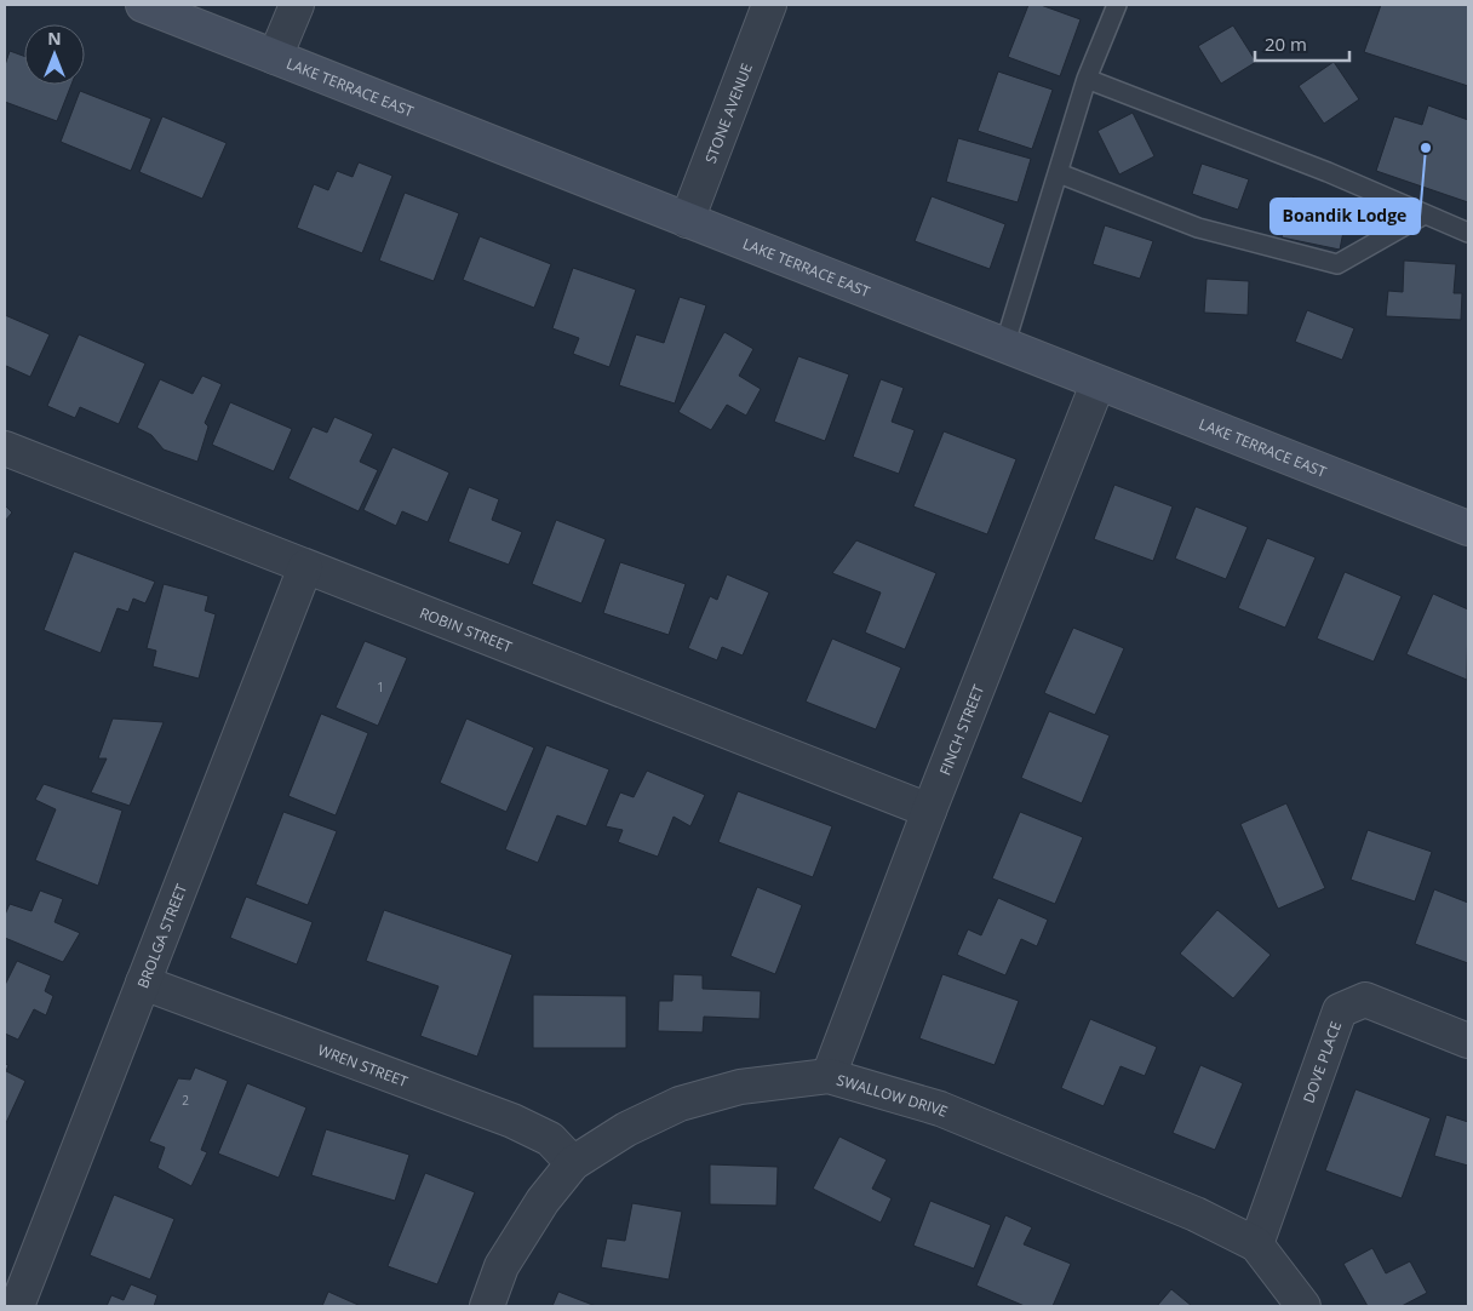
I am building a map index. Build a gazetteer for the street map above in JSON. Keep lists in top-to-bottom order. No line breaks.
{"streets":{"street":["LAKE TERRACE EAST","STONE AVENUE","ROBIN STREET","FINCH STREET","BROLGA STREET","DOVE PLACE","WREN STREET","SWALLOW DRIVE"]},"crossings":[["LAKE TERRACE EAST","STONE AVENUE"],["LAKE TERRACE EAST","FINCH STREET"],["ROBIN STREET","FINCH STREET"],["ROBIN STREET","BROLGA STREET"],["FINCH STREET","SWALLOW DRIVE"],["BROLGA STREET","WREN STREET"],["DOVE PLACE","SWALLOW DRIVE"],["WREN STREET","SWALLOW DRIVE"]],"places":["Boandik Lodge"],"house_numbers":["1","2"],"scale_bar":"20 m","north":"top"}
